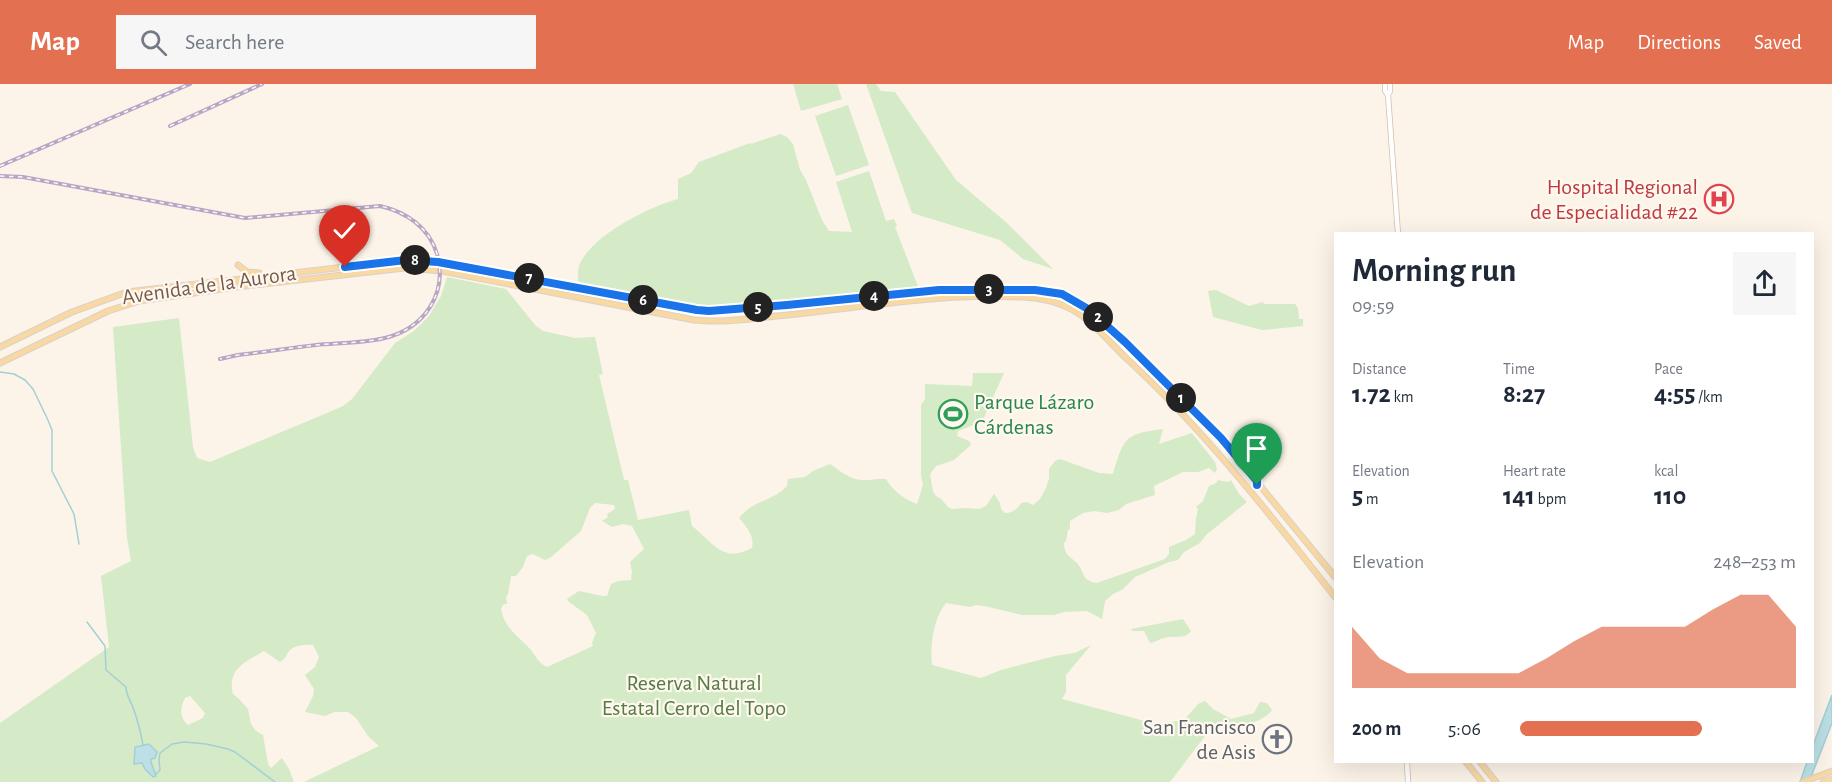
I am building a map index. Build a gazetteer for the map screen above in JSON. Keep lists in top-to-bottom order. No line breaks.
{"streets":{"main road":["Avenida de la Aurora"]},"parks":["Reserva Natural Estatal Cerro del Topo"],"places":{"hospital":["Hospital Regional de Especialidad #22"],"sports":["Parque Lázaro Cárdenas"],"church":["San Francisco de Asis"]},"page":{"header":"Map","search":"Search here","nav":["Map","Directions","Saved"],"heading":["Morning run","09:59"],"pins":["8","7","3","4","6","5","2","1"],"stats":[["Distance","1.72 km"],["Time","8:27"],["Pace","4:55 /km"],["Elevation","5 m"],["Heart rate","141 bpm"],["kcal","110"]],"chart":["Elevation","248–253 m"],"list":[{"name":"200 m","note":"5:06"}]}}
